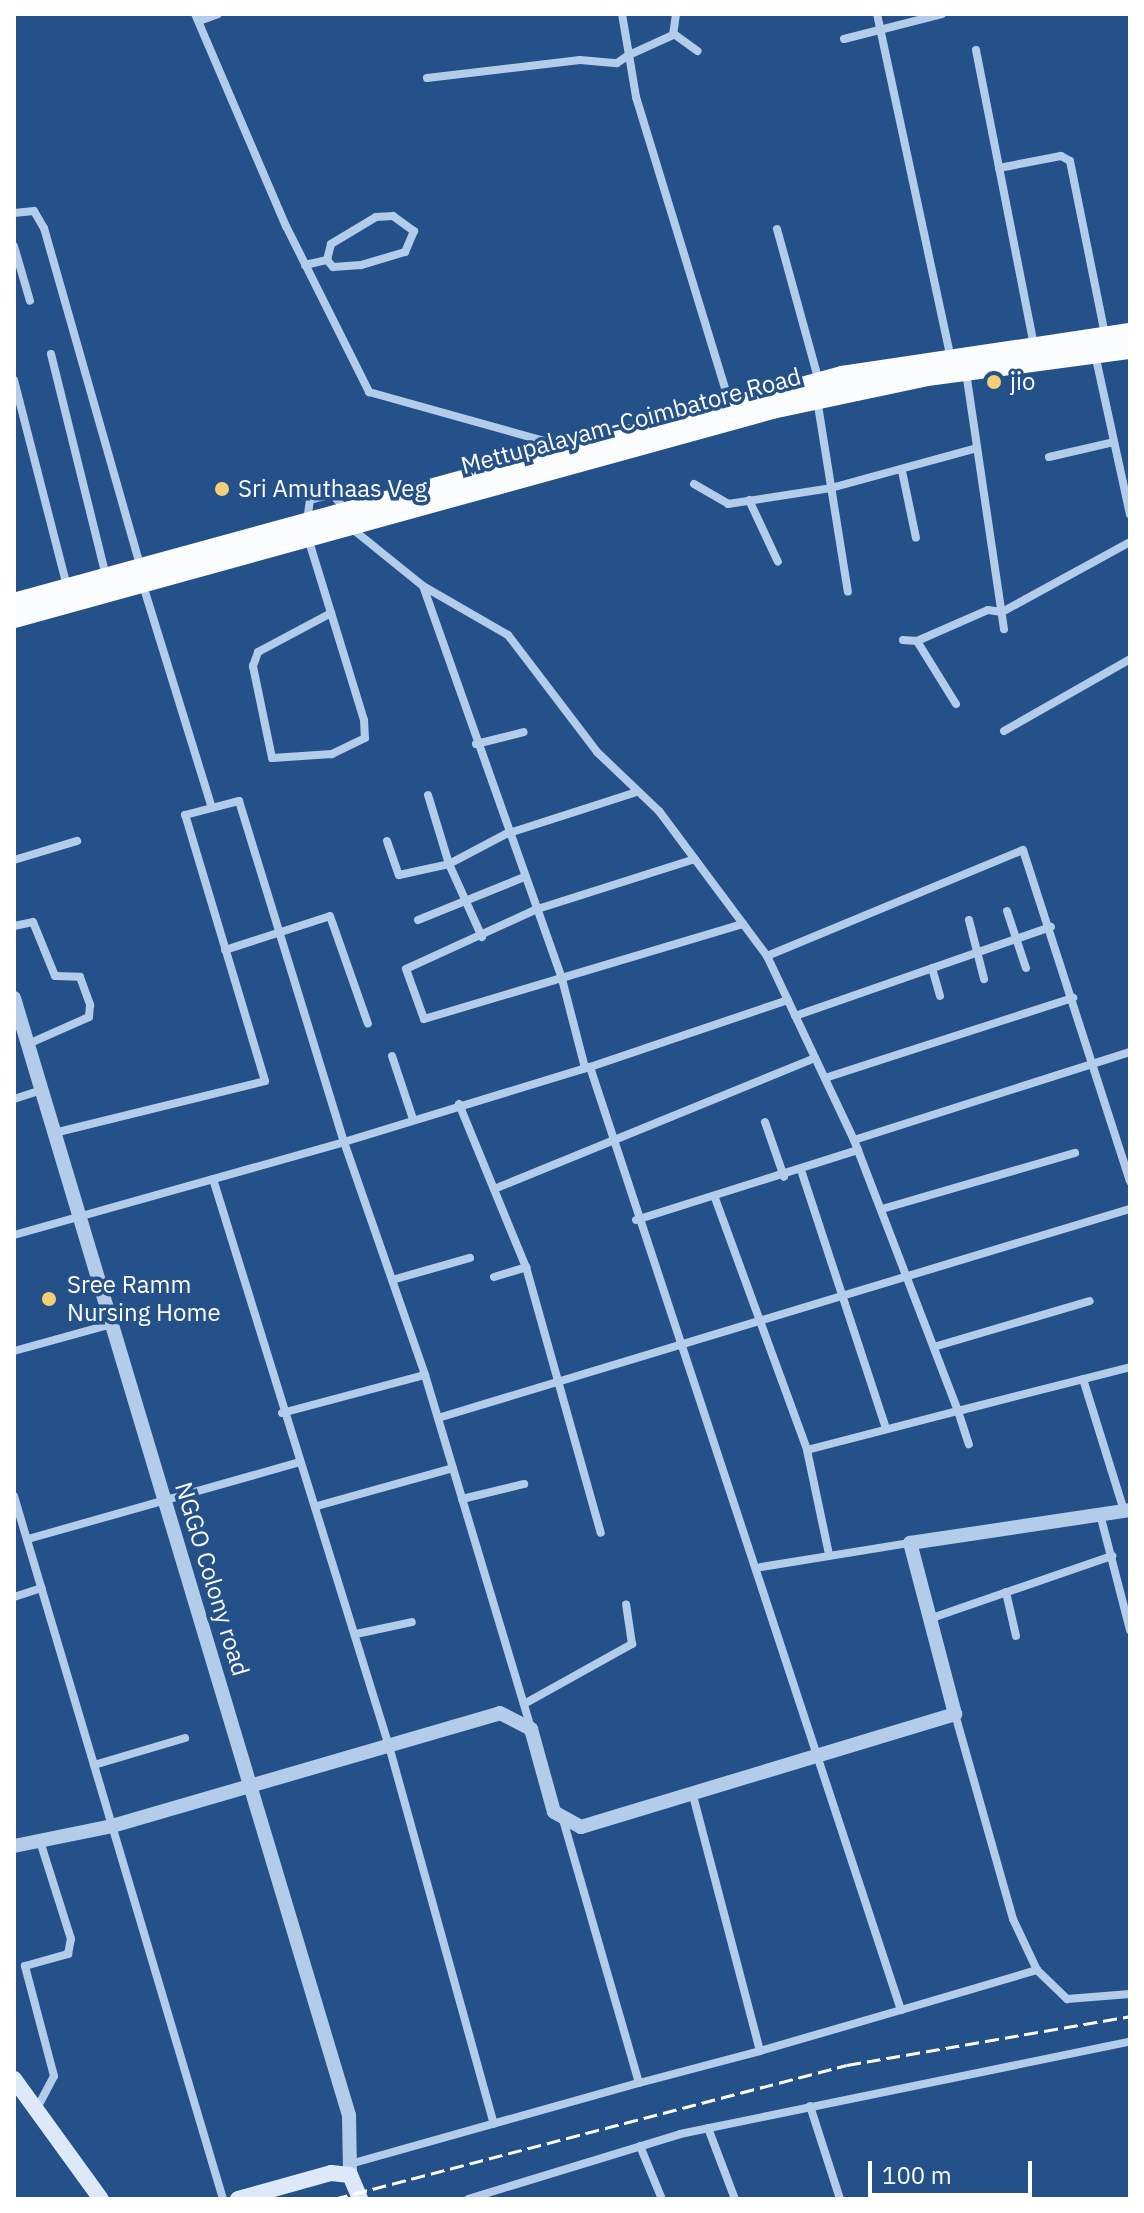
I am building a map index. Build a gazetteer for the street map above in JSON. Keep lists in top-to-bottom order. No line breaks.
{"streets":{"highway":["Mettupalayam-Coimbatore Road"],"street":["NGGO Colony road"]},"places":["jio","Sri Amuthaas Veg","Sree Ramm Nursing Home"],"scale_bar":"100 m"}
